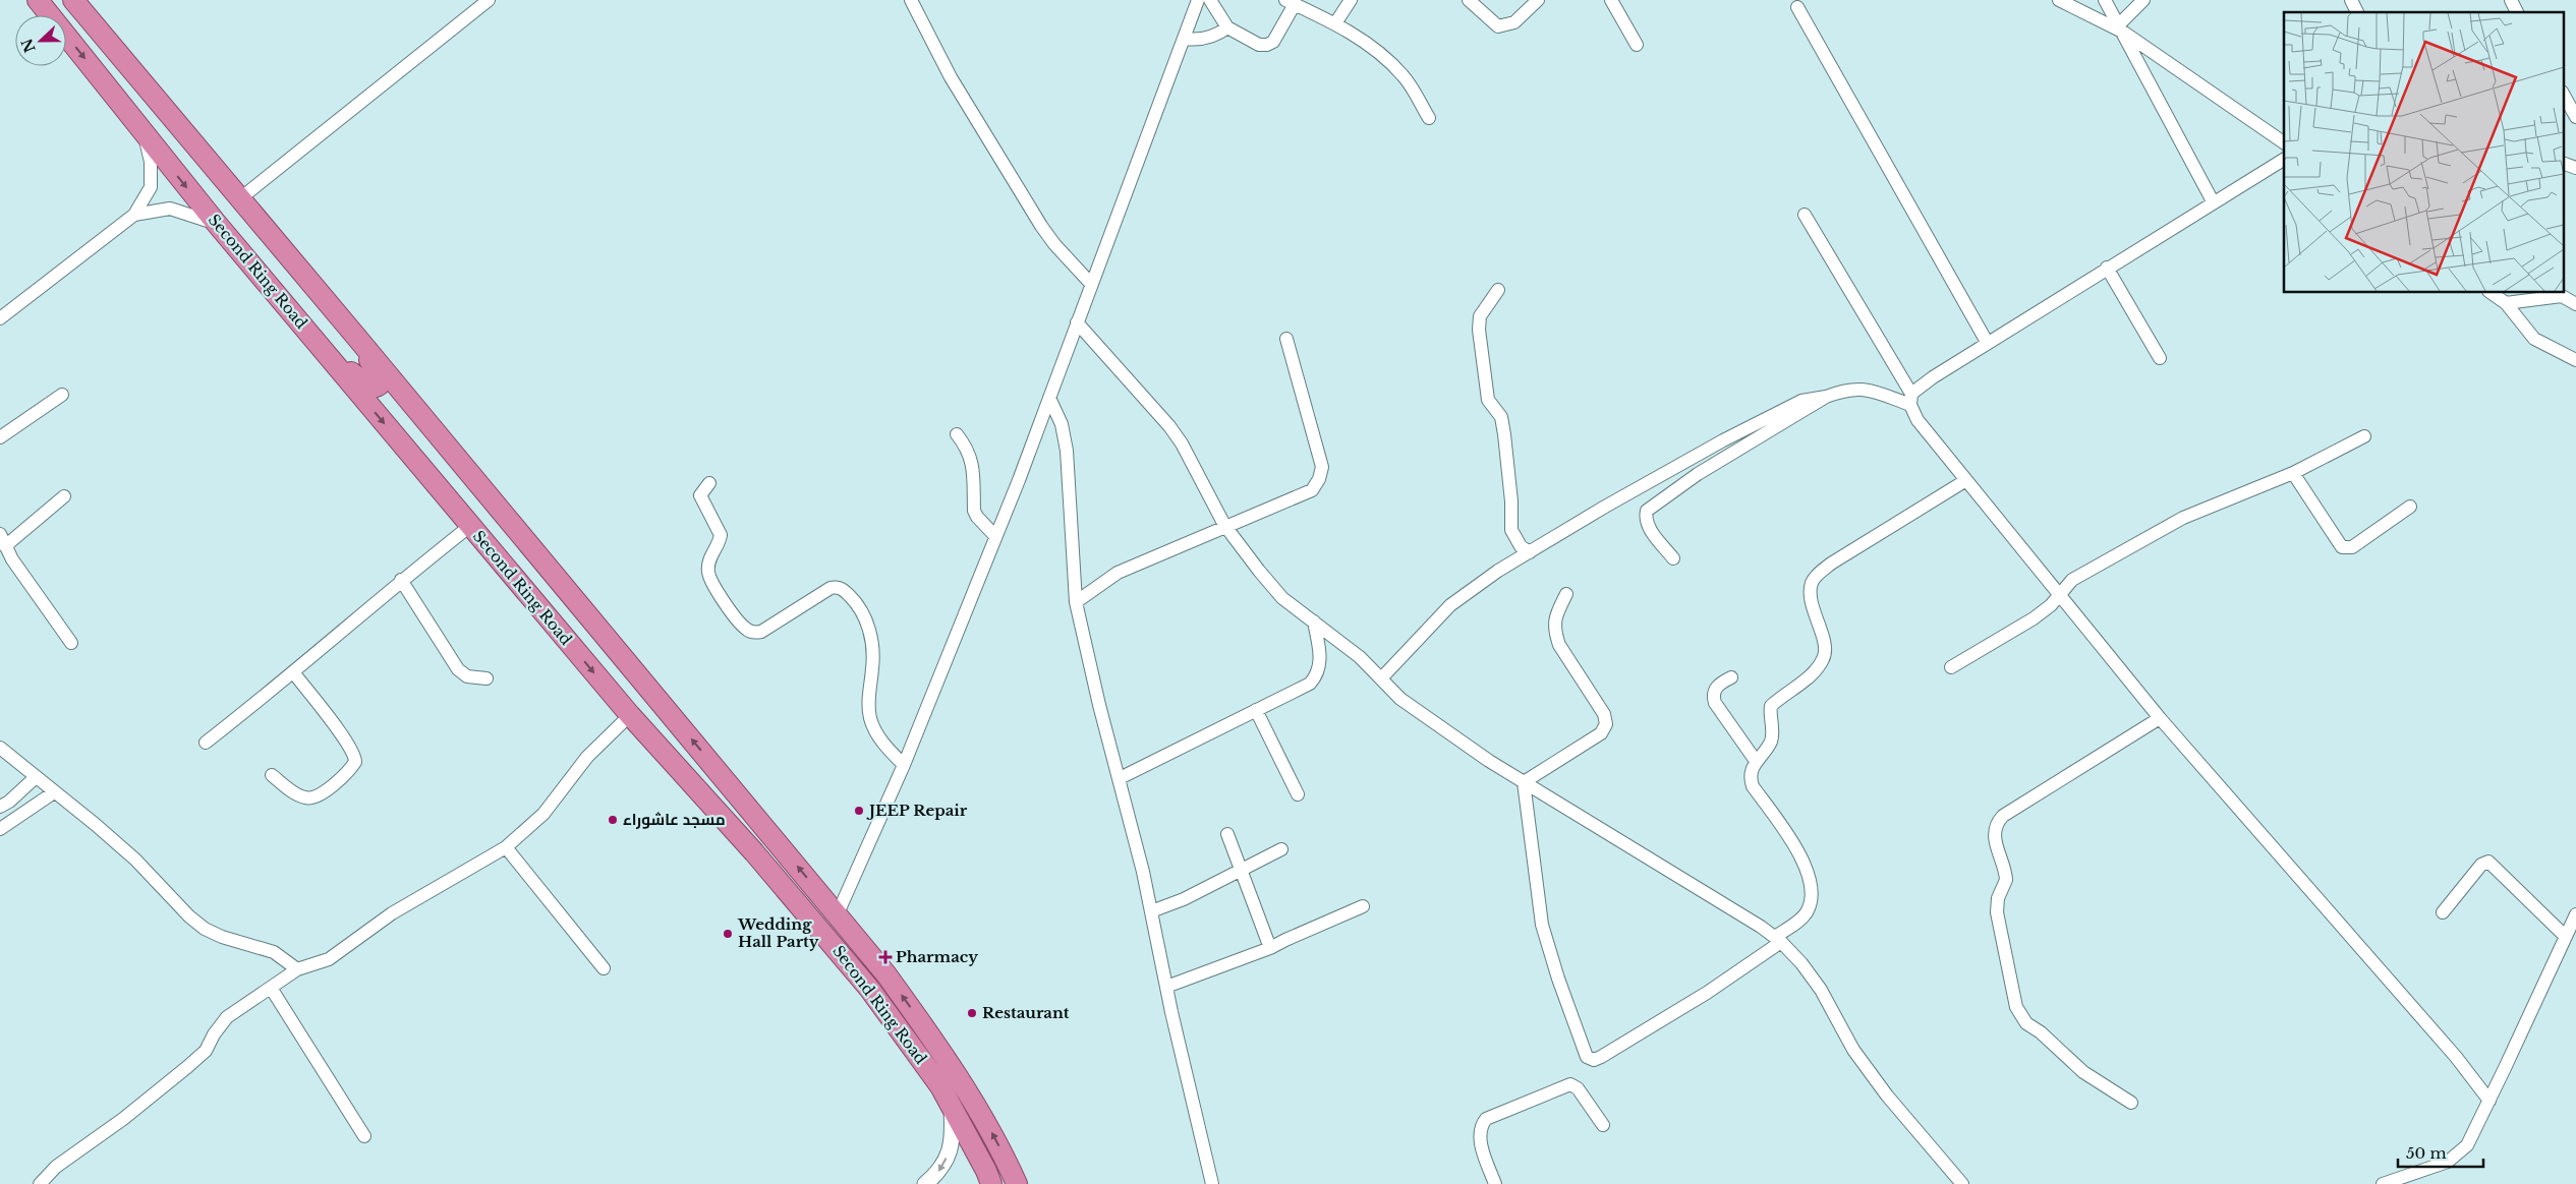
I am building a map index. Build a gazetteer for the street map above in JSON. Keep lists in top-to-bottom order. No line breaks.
{"streets":{"highway":["Second Ring Road"]},"places":{"other":["JEEP Repair","مسجد عاشوراء","Wedding Hall Party","Restaurant"],"health":["Pharmacy"]},"scale_bar":"50 m","north":"left"}
